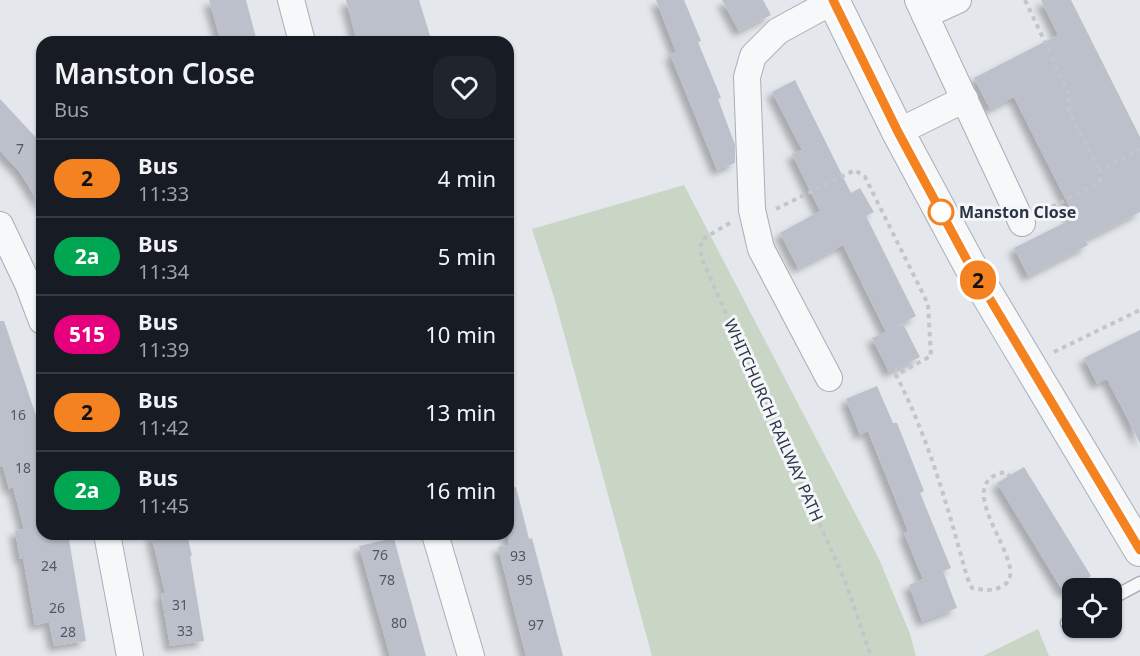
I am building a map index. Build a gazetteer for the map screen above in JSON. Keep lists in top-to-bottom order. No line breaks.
{"streets":{"path":["WHITCHURCH RAILWAY PATH"]},"places":["Manston Close"],"lines":["bus line 2"],"house_numbers":["7","16","18","76","93","24","78","95","31","26","80","97","33","28"],"page":{"on_map":"2","heading":["Manston Close","Bus"],"list":[{"mark":"2","name":"Bus","note":"11:33","value":"4 min"},{"mark":"2a","name":"Bus","note":"11:34","value":"5 min"},{"mark":"515","name":"Bus","note":"11:39","value":"10 min"},{"mark":"2","name":"Bus","note":"11:42","value":"13 min"},{"mark":"2a","name":"Bus","note":"11:45","value":"16 min"}]}}
